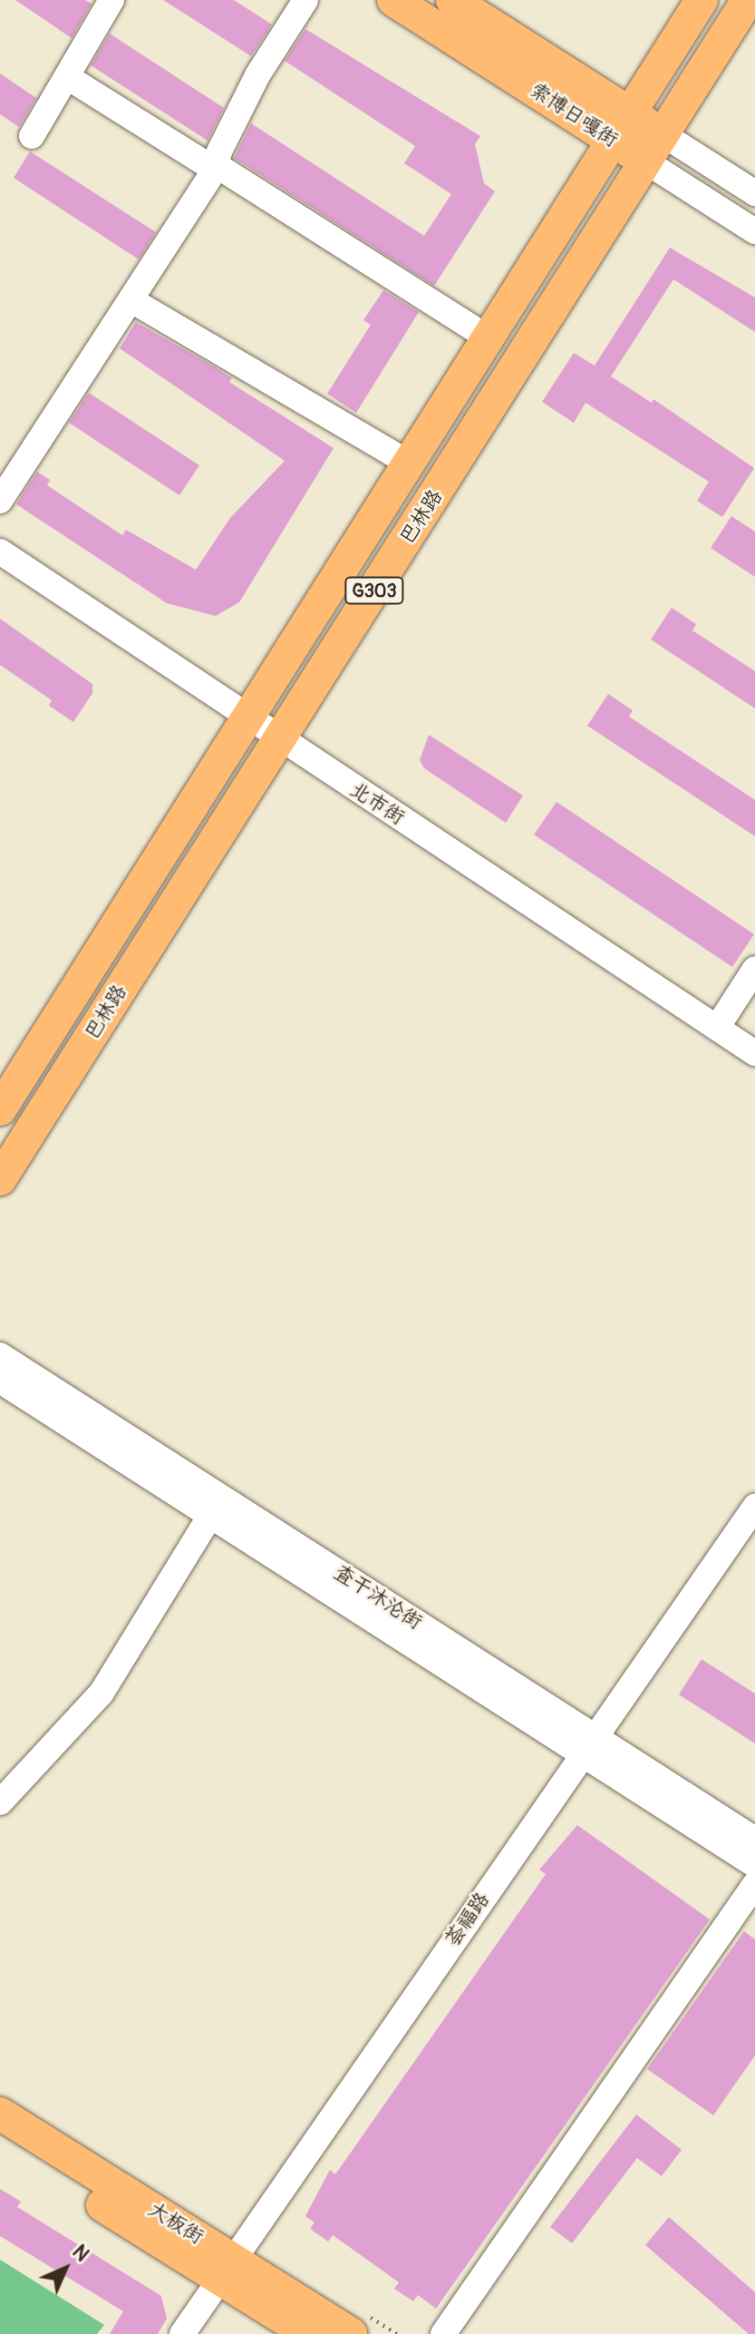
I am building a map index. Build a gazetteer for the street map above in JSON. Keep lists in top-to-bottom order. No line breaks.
{"streets":{"main road":["索博日嘎街","巴林路","G303","大板街"],"street":["北市街","查干沐沦街","荟福路"]},"crossings":[["索博日嘎街","巴林路"],["巴林路","北市街"],["查干沐沦街","荟福路"],["荟福路","大板街"]],"north":"top right"}
